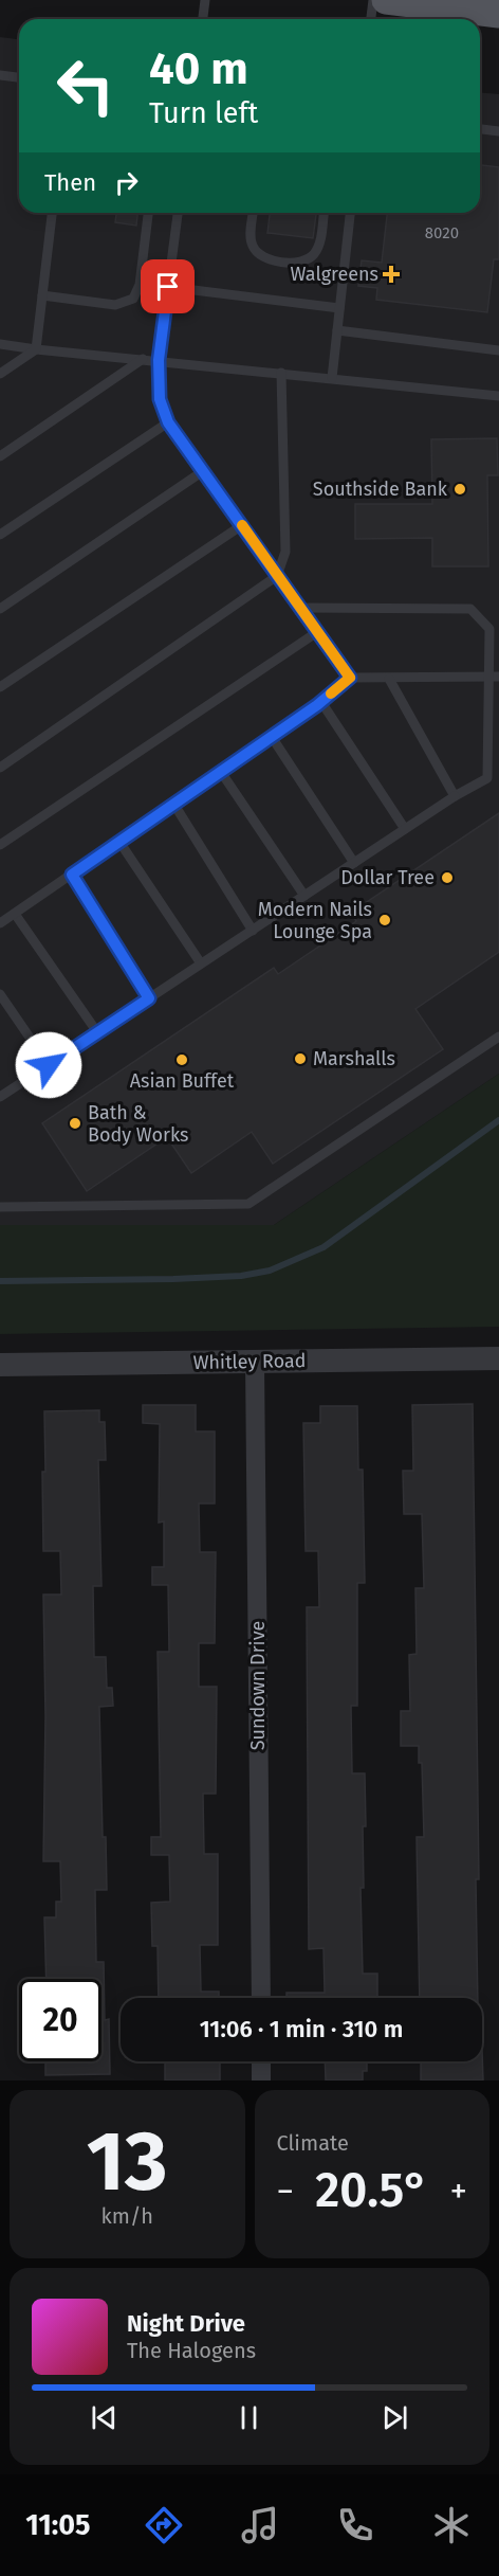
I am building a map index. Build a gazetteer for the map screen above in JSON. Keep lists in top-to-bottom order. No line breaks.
{"streets":{"street":["Whitley Road","Sundown Drive"]},"crossings":[["Whitley Road","Sundown Drive"]],"places":{"health":["Walgreens"],"other":["Southside Bank","Dollar Tree","Modern Nails Lounge Spa","Marshalls","Asian Buffet","Bath & Body Works"]},"house_numbers":["8020"],"page":{"turn":["40 m","Turn left"],"then":"Then","limit":"20","trip":"11:06 · 1 min · 310 m","tile":[["13","km/h"],"Climate"],"heat":["−","20.5°","+"],"song":["Night Drive","The Halogens"],"tabs":"11:05"}}
